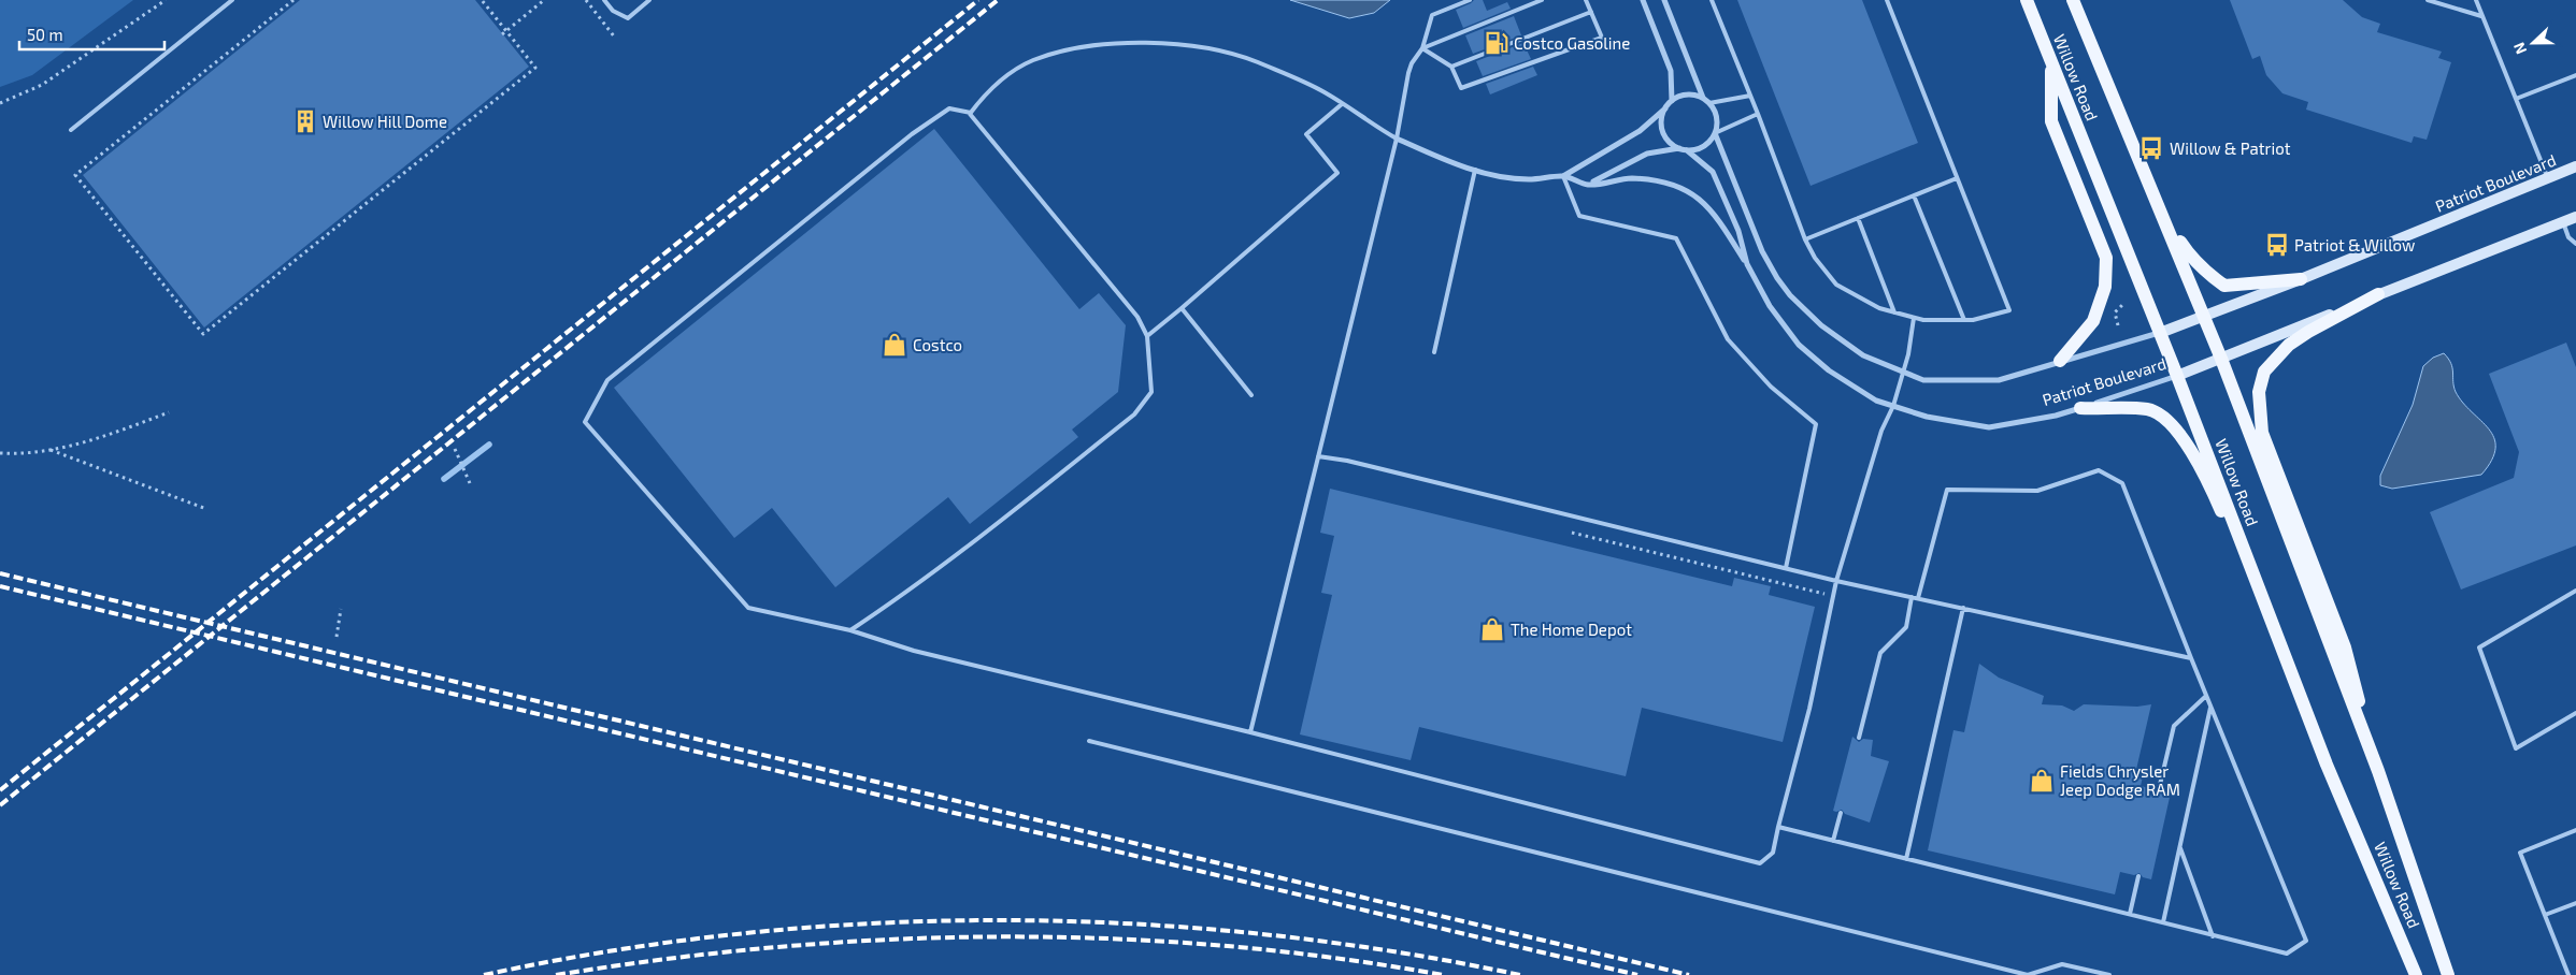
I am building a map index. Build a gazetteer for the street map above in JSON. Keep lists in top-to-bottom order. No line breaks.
{"streets":{"main road":["Willow Road","Patriot Boulevard"]},"crossings":[["Willow Road","Patriot Boulevard"]],"places":{"fuel station":["Costco Gasoline"],"building":["Willow Hill Dome"],"bus stop":["Willow & Patriot","Patriot & Willow"],"shop":["Costco","The Home Depot","Fields Chrysler Jeep Dodge RAM"]},"scale_bar":"50 m","north":"left"}
